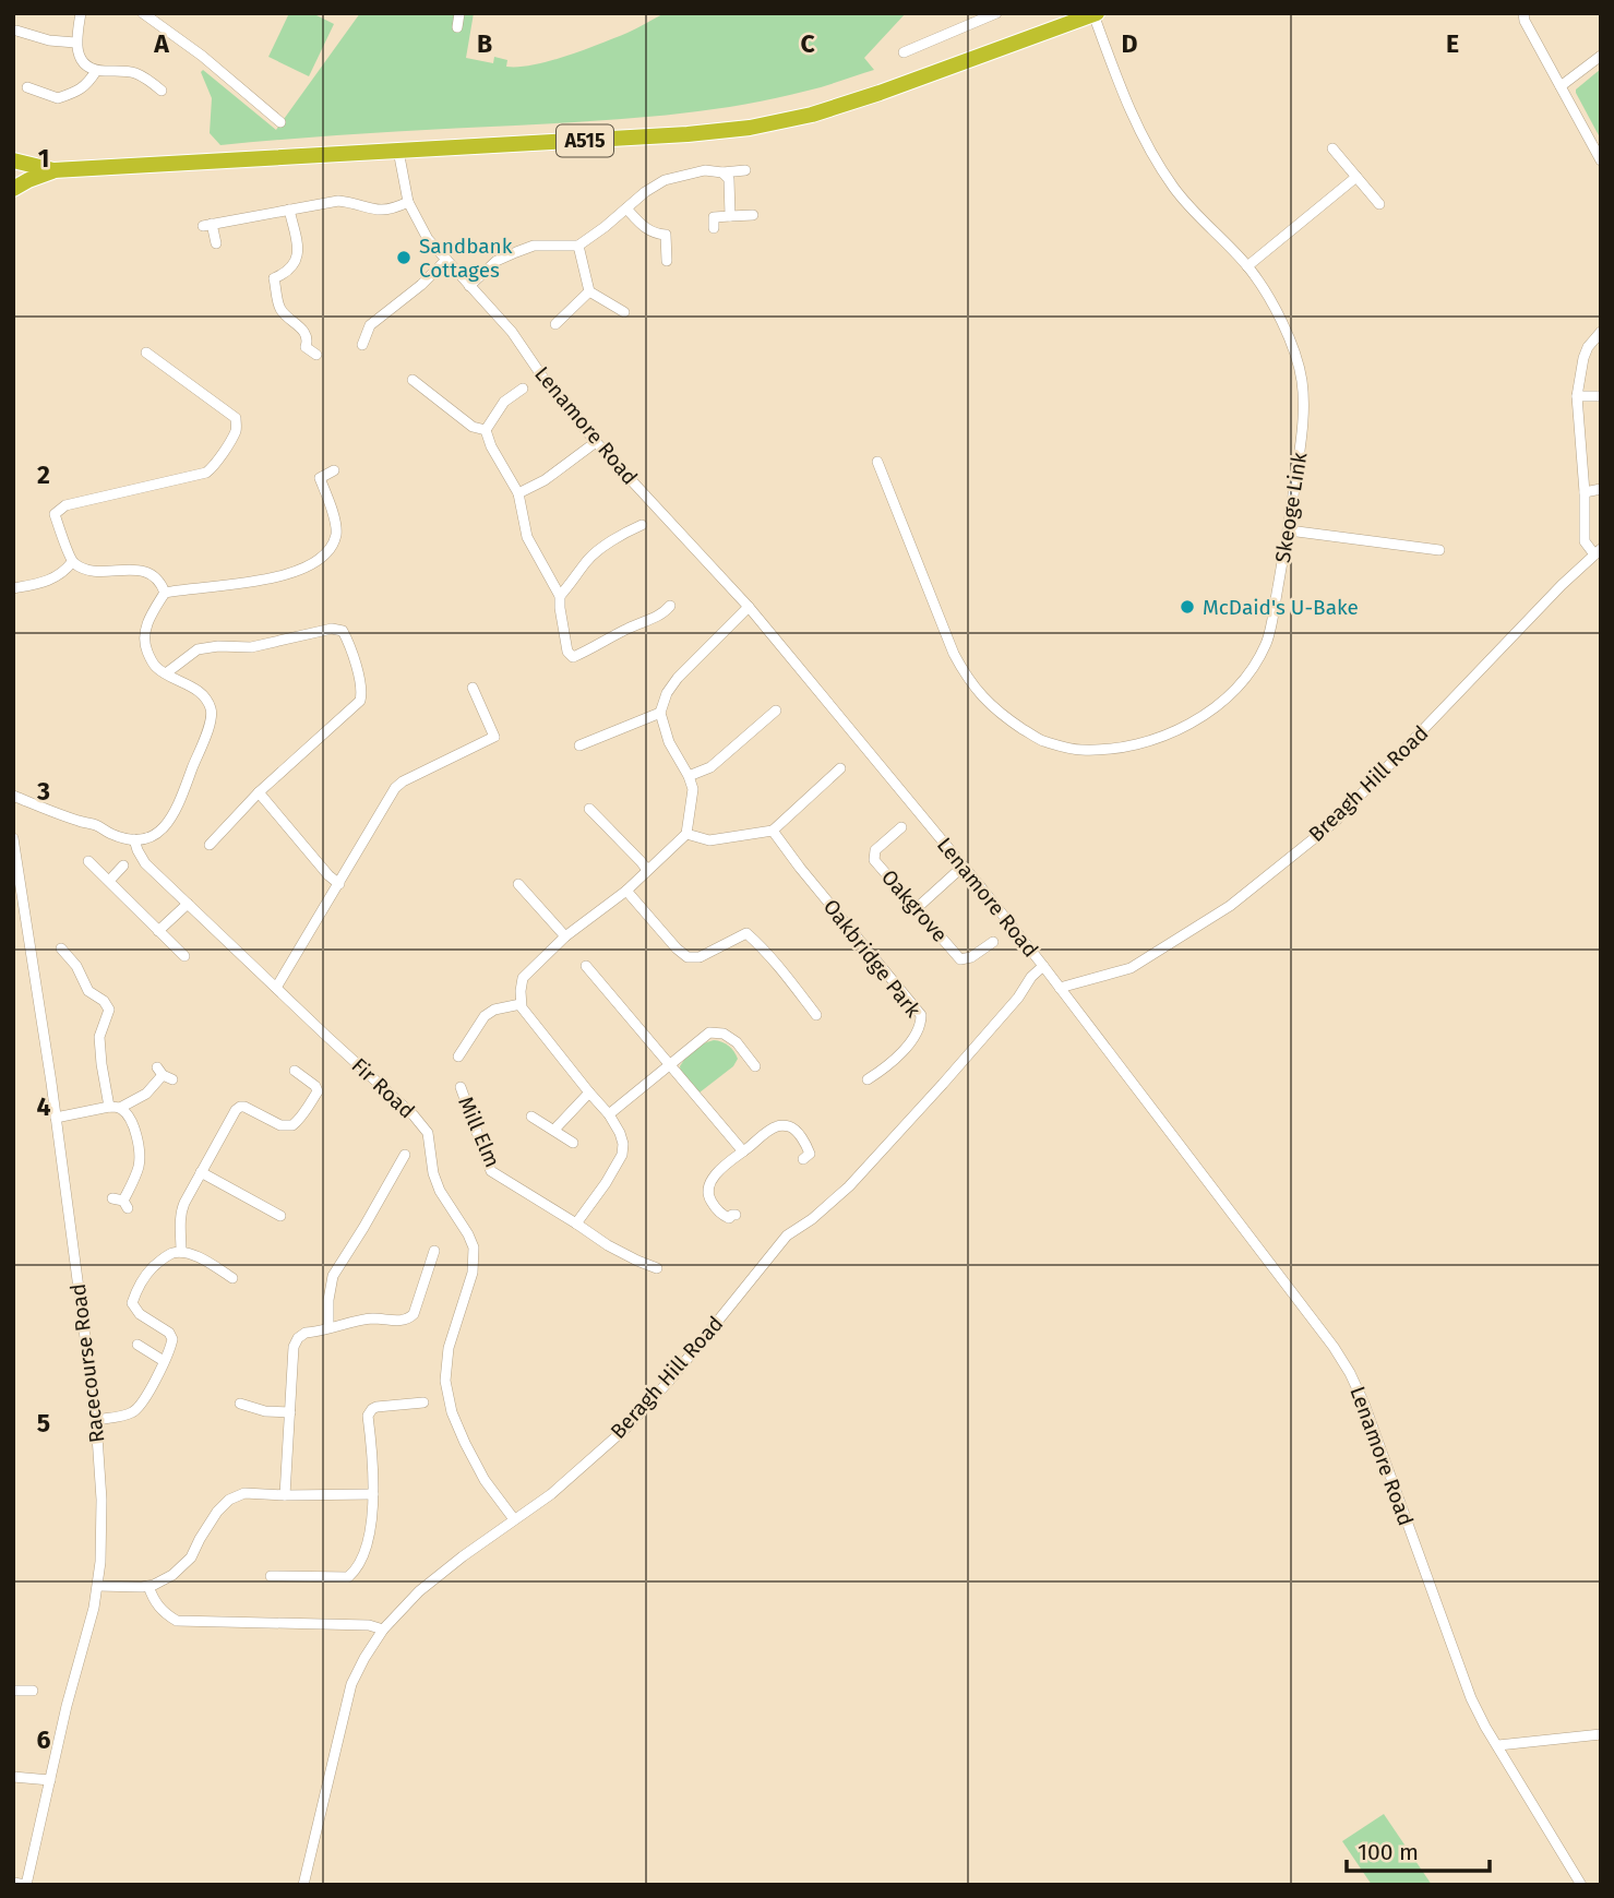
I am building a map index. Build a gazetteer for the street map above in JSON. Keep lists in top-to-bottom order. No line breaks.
{"streets":{"highway":["A515"],"street":["Lenamore Road","Skeoge Link","Breagh Hill Road","Oakgrove","Oakbridge Park","Fir Road","Mill Elm","Racecourse Road","Beragh Hill Road"]},"crossings":[["A515","Lenamore Road"],["A515","Skeoge Link"],["Lenamore Road","Breagh Hill Road"],["Lenamore Road","Beragh Hill Road"],["Fir Road","Beragh Hill Road"]],"places":["Sandbank Cottages","McDaid's U-Bake"],"scale_bar":"100 m","grid":{"columns":["A","B","C","D","E"],"rows":["1","2","3","4","5","6"]}}
